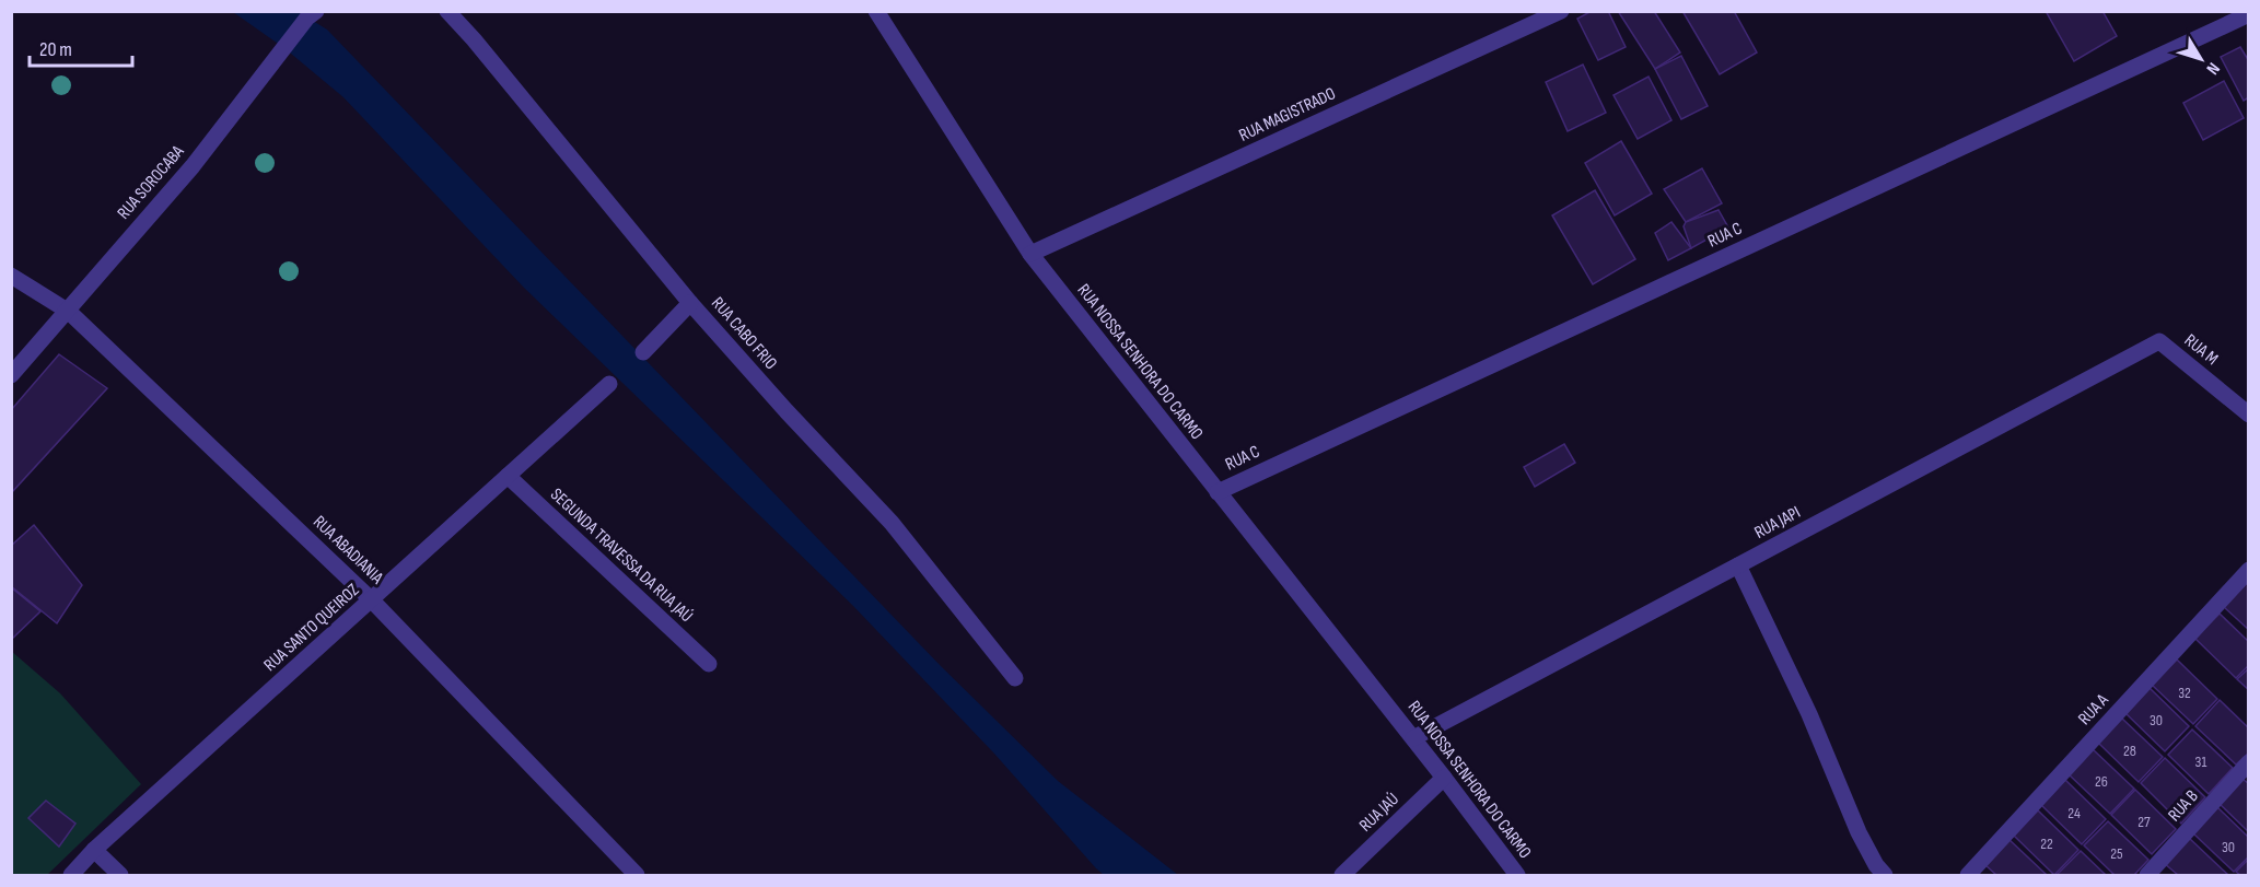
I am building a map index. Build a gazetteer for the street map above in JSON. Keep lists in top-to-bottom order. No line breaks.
{"streets":{"street":["RUA MAGISTRADO","RUA SOROCABA","RUA C","RUA CABO FRIO","RUA M","RUA NOSSA SENHORA DO CARMO","RUA JAPI","RUA ABADIANIA","SEGUNDA TRAVESSA DA RUA JAÚ","RUA SANTO QUEIROZ","RUA A","RUA B","RUA JAÚ"]},"crossings":[["RUA MAGISTRADO","RUA NOSSA SENHORA DO CARMO"],["RUA SOROCABA","RUA ABADIANIA"],["RUA C","RUA NOSSA SENHORA DO CARMO"],["RUA M","RUA JAPI"],["RUA NOSSA SENHORA DO CARMO","RUA JAPI"],["RUA NOSSA SENHORA DO CARMO","RUA JAÚ"],["RUA ABADIANIA","RUA SANTO QUEIROZ"],["SEGUNDA TRAVESSA DA RUA JAÚ","RUA SANTO QUEIROZ"]],"house_numbers":["32","30","28","31","26","24","27","22","30","25"],"scale_bar":"20 m","north":"bottom right"}
